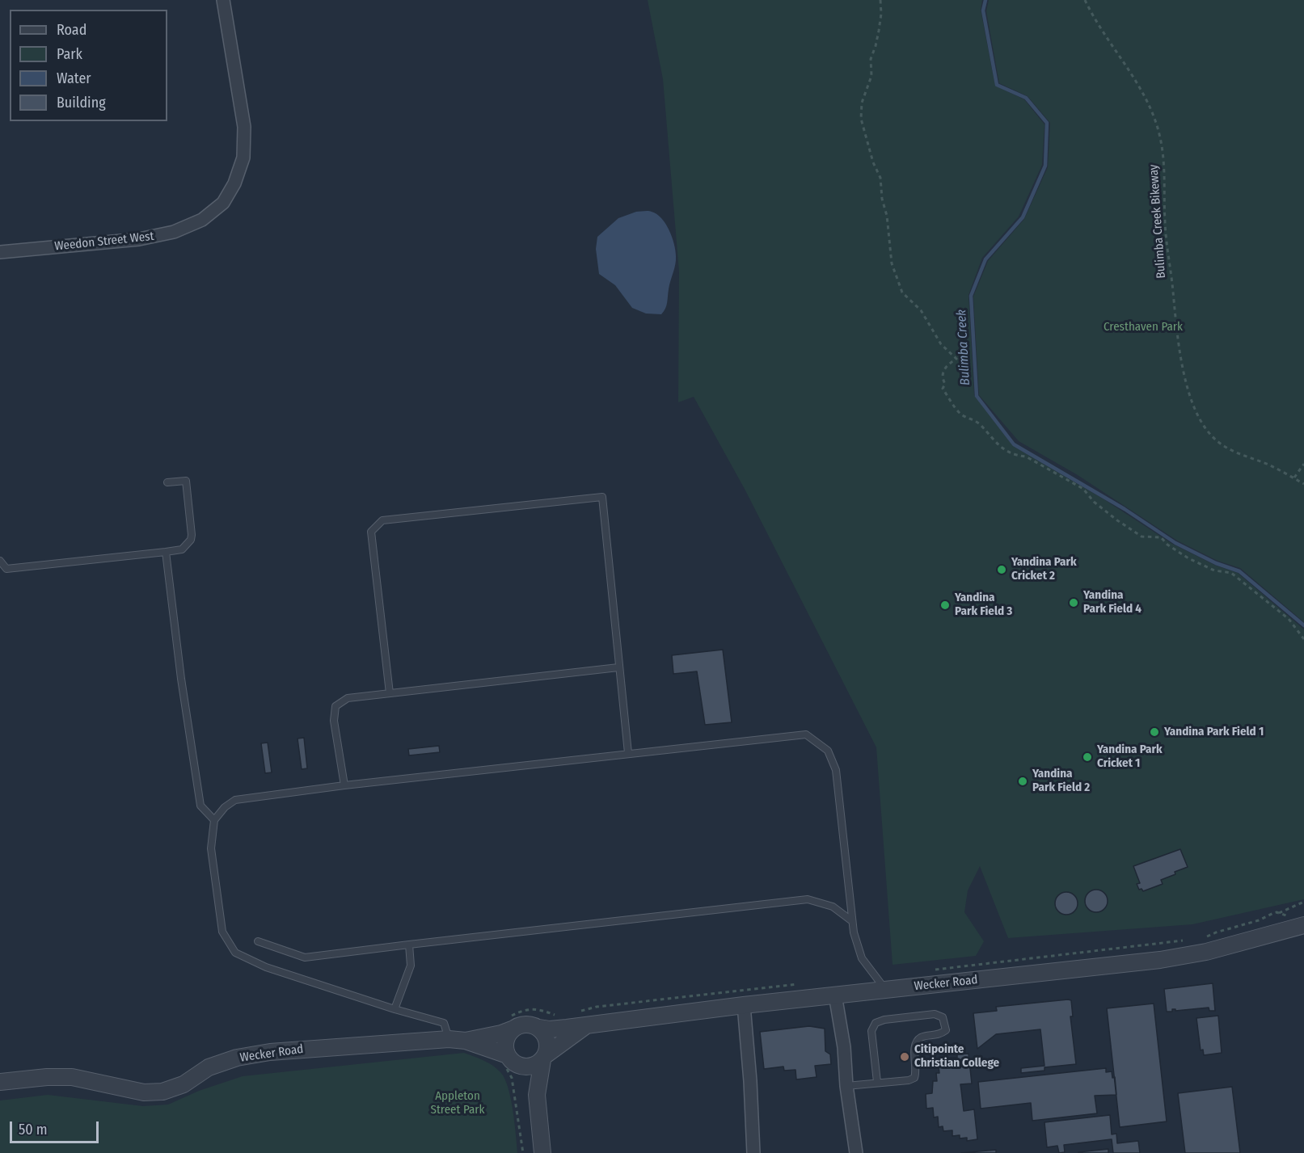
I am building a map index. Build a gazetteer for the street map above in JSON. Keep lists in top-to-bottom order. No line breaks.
{"streets":{"street":["Weedon Street West","Wecker Road"],"path":["Bulimba Creek Bikeway"]},"water":["Bulimba Creek"],"parks":["Cresthaven Park","Appleton Street Park"],"places":["Yandina Park Cricket 2","Yandina Park Field 4","Yandina Park Field 3","Yandina Park Field 1","Yandina Park Cricket 1","Yandina Park Field 2","Citipointe Christian College"],"legend":["Road","Park","Water","Building"],"scale_bar":"50 m"}
